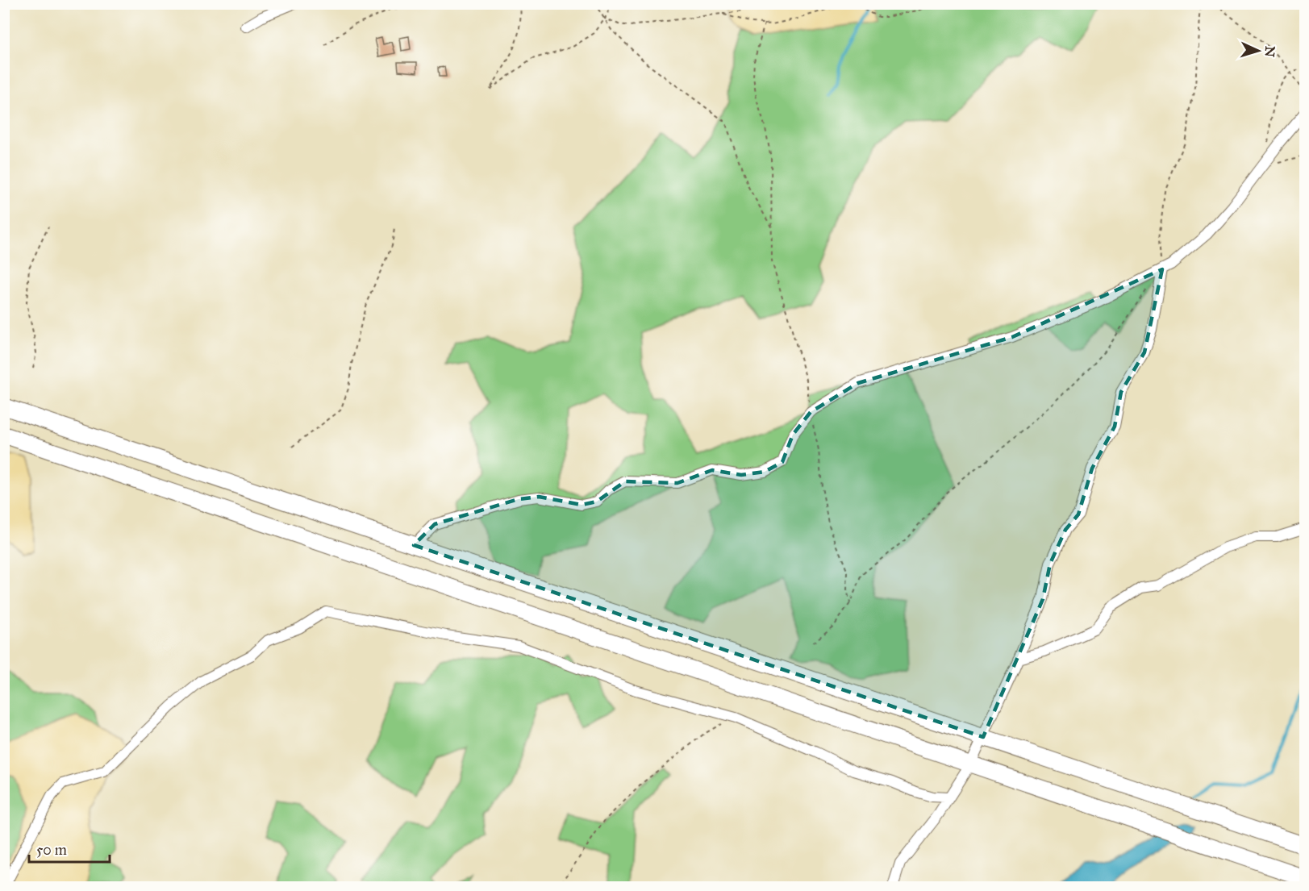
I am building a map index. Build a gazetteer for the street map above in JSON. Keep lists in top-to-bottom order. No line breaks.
{"scale_bar":"50 m","north":"right"}
